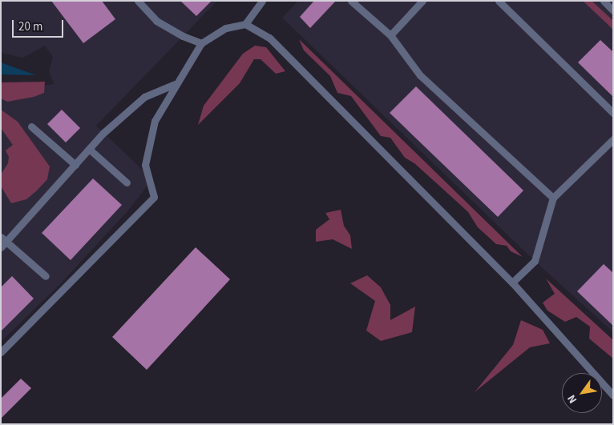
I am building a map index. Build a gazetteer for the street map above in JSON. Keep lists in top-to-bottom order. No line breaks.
{"scale_bar":"20 m","north":"bottom left"}
